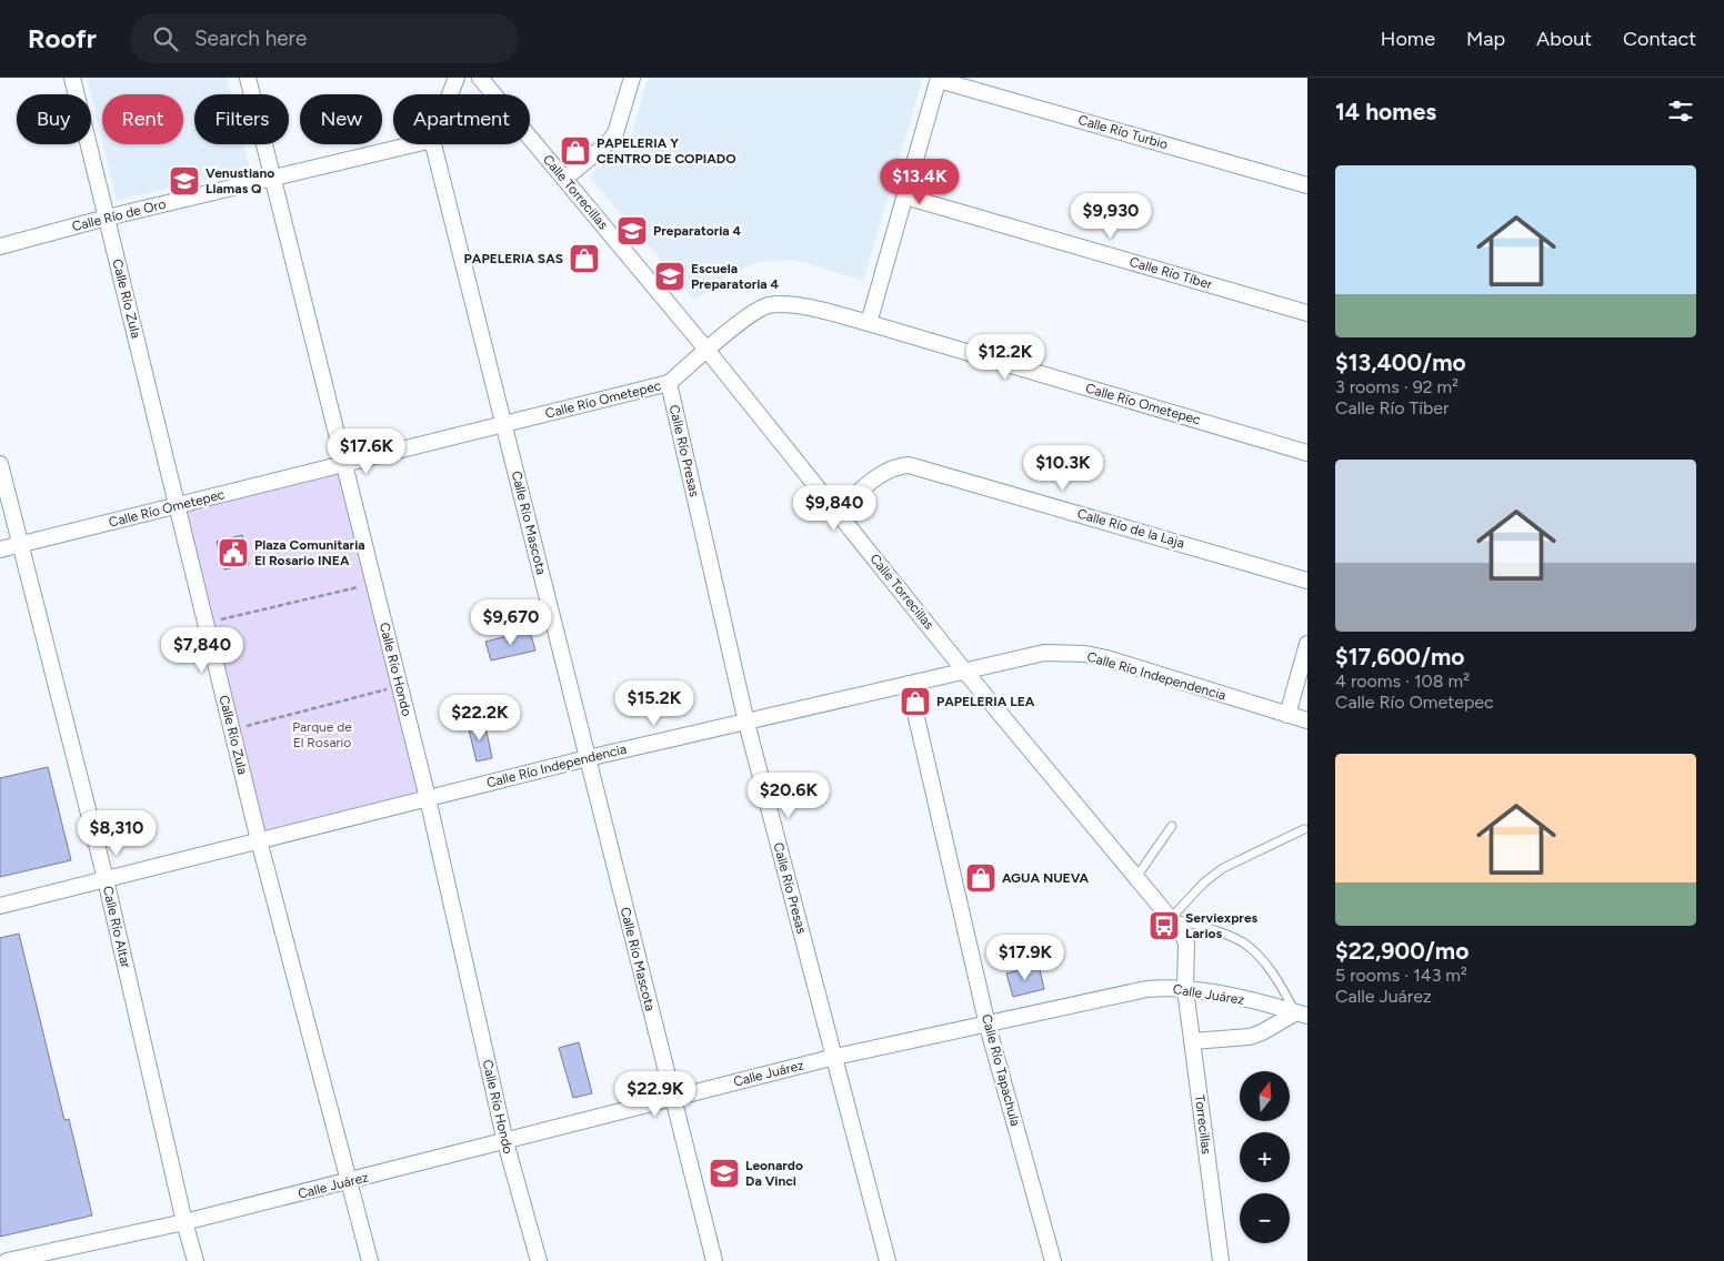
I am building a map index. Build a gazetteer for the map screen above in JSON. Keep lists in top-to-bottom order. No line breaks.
{"streets":{"street":["Calle Río Turbio","Calle Torrecillas","Calle Río de Oro","Calle Río Tíber","Calle Río Zula","Calle Río Ometepec","Calle Río Presas","Calle Río Mascota","Calle Río de la Laja","Calle Río Hondo","Calle Río Independencia","Calle Río Altar","Calle Juárez","Calle Río Tapachula","Torrecillas"]},"crossings":[["Calle Torrecillas","Calle Río Ometepec"],["Calle Torrecillas","Calle Río de la Laja"],["Calle Torrecillas","Calle Río Independencia"],["Calle Torrecillas","Calle Juárez"],["Calle Torrecillas","Torrecillas"],["Calle Río de Oro","Calle Río Zula"],["Calle Río de Oro","Calle Río Hondo"],["Calle Río Zula","Calle Río Ometepec"],["Calle Río Zula","Calle Río Independencia"],["Calle Río Zula","Calle Juárez"],["Calle Río Ometepec","Calle Río Presas"],["Calle Río Ometepec","Calle Río Mascota"],["Calle Río Ometepec","Calle Río Hondo"],["Calle Río Ometepec","Calle Río Altar"],["Calle Río Presas","Calle Río Independencia"],["Calle Río Presas","Calle Juárez"],["Calle Río Mascota","Calle Río Independencia"],["Calle Río Mascota","Calle Juárez"],["Calle Río Hondo","Calle Río Independencia"],["Calle Río Hondo","Calle Juárez"],["Calle Río Independencia","Calle Río Altar"],["Calle Río Independencia","Calle Río Tapachula"],["Calle Río Altar","Calle Juárez"],["Calle Juárez","Calle Río Tapachula"],["Calle Juárez","Torrecillas"]],"parks":["Parque de El Rosario"],"places":{"shop":["PAPELERIA Y CENTRO DE COPIADO","PAPELERIA SAS","PAPELERIA LEA","AGUA NUEVA"],"school or university":["Venustiano Llamas Q","Preparatoria 4","Escuela Preparatoria 4","Leonardo Da Vinci"],"public building":["Plaza Comunitaria El Rosario INEA"],"bus stop":["Serviexpres Larios"]},"north":"top","page":{"header":"Roofr","search":"Search here","nav":["Home","Map","About","Contact"],"heading":"14 homes","chip":["Buy","Rent","Filters","New","Apartment"],"list":[{"name":"$13,400/mo","note":"3 rooms · 92 m² · Calle Río Tíber"},{"name":"$17,600/mo","note":"4 rooms · 108 m² · Calle Río Ometepec"},{"name":"$22,900/mo","note":"5 rooms · 143 m² · Calle Juárez"}],"price":["$13.4K","$9,930","$12.2K","$17.6K","$10.3K","$9,840","$9,670","$7,840","$15.2K","$22.2K","$20.6K","$8,310","$17.9K","$22.9K"],"map_buttons":["+","−"]}}
